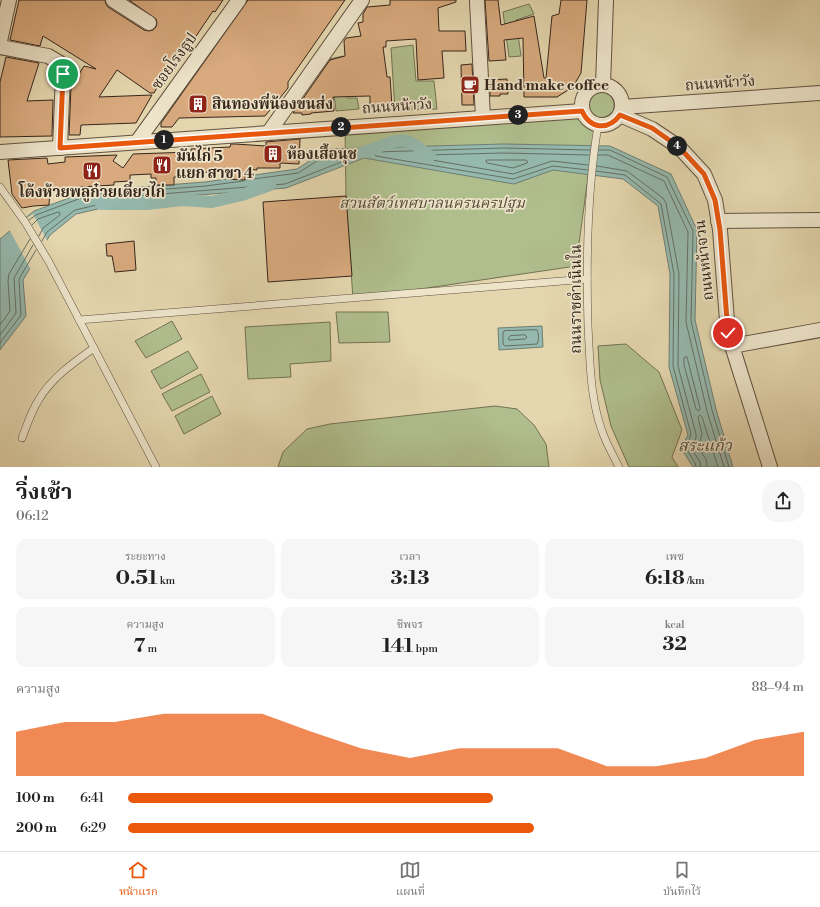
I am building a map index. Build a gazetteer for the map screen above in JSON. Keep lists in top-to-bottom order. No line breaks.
{"streets":{"street":["ซอยโรงธูป","ถนนหน้าวัง","ถนนหน้าจวน"],"lane":["ถนนราชดำเนินใน"]},"crossings":[["ซอยโรงธูป","ถนนหน้าวัง"],["ถนนหน้าวัง","ถนนหน้าจวน"],["ถนนหน้าวัง","ถนนราชดำเนินใน"],["ถนนหน้าจวน","ถนนราชดำเนินใน"]],"water":["สระแก้ว"],"parks":["สวนสัตว์เทศบาลนครนครปฐม"],"places":{"cafe":["Hand make coffee"],"building":["สินทองพี่น้องขนส่ง","ห้องเสื้อนุช"],"restaurant":["มันไก่ 5 แยก สาขา 4","โต้งห้วยพลูก๋วยเตี๋ยวไก่"]},"page":{"pins":["3","2","1","4"],"heading":["วิ่งเช้า","06:12"],"stats":[["ระยะทาง","0.51 km"],["เวลา","3:13"],["เพซ","6:18 /km"],["ความสูง","7 m"],["ชีพจร","141 bpm"],["kcal","32"]],"chart":["ความสูง","88–94 m"],"list":[{"name":"100 m","note":"6:41"},{"name":"200 m","note":"6:29"}],"tabs":["หน้าแรก","แผนที่","บันทึกไว้"]}}
